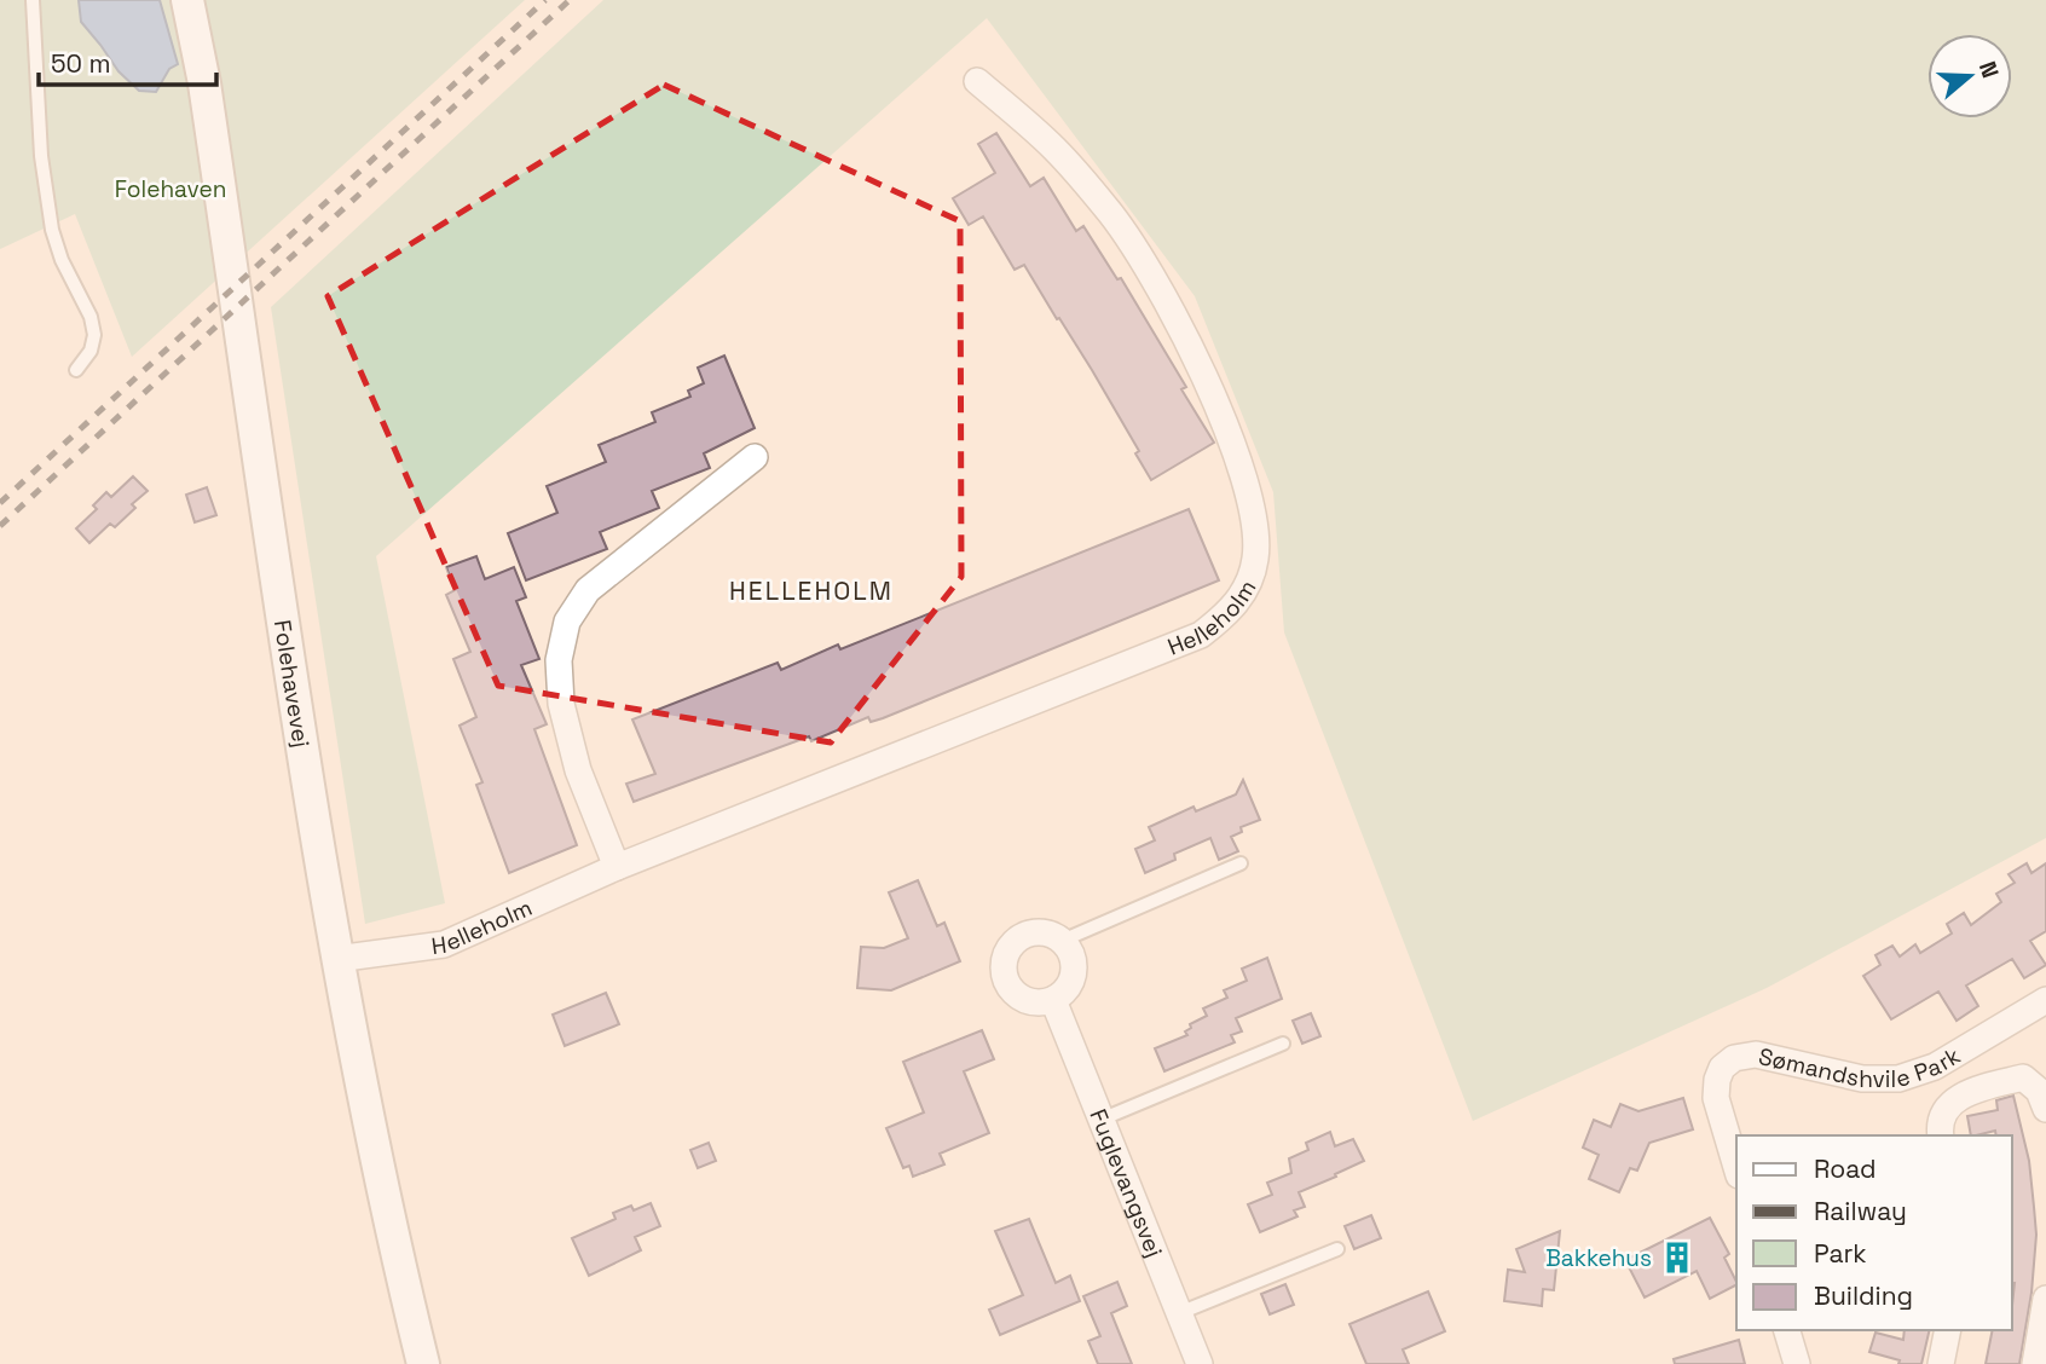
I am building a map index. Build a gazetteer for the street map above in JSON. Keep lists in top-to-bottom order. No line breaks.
{"streets":{"street":["Helleholm","Folehavevej","Sømandshvile Park","Fuglevangsvej"]},"crossings":[["Helleholm","Folehavevej"]],"districts":["HELLEHOLM"],"parks":["Folehaven"],"places":{"building":["Bakkehus"]},"legend":["Road","Railway","Park","Building"],"scale_bar":"50 m","north":"right"}
